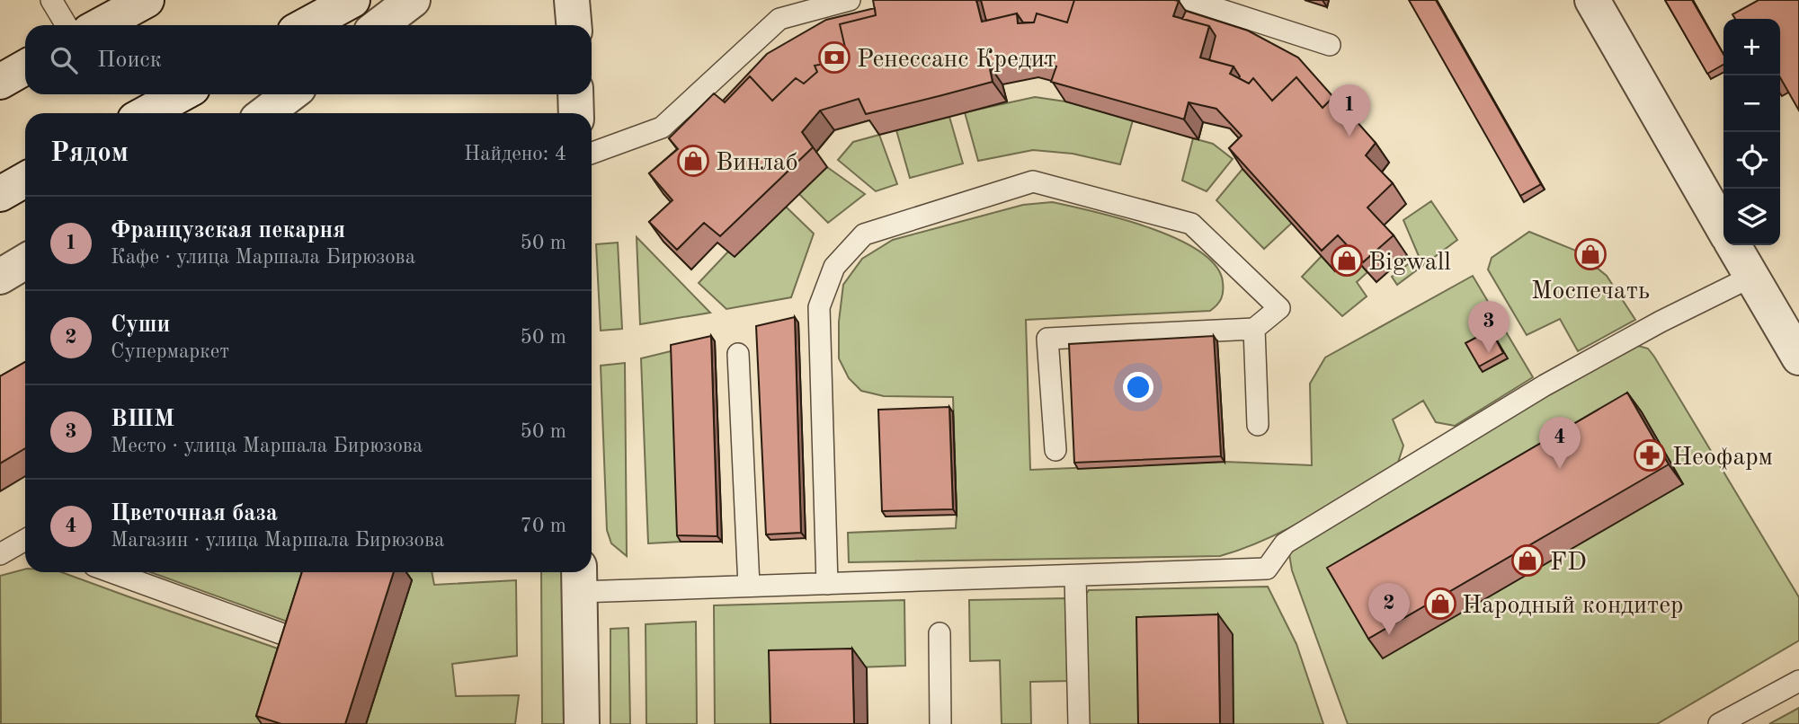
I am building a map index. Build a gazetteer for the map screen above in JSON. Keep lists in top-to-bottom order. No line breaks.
{"places":{"bank":["Ренессанс Кредит"],"shop":["Винлаб","Моспечать","Bigwall","FD","Народный кондитер"],"pharmacy":["Неофарм"]},"page":{"map_buttons":["+","−"],"search":"Поиск","pins":["1","3","4","2"],"heading":["Рядом","Найдено: 4"],"list":[{"mark":"1","name":"Французская пекарня","note":"Кафе · улица Маршала Бирюзова","value":"50 m"},{"mark":"2","name":"Суши","note":"Супермаркет","value":"50 m"},{"mark":"3","name":"ВШМ","note":"Место · улица Маршала Бирюзова","value":"50 m"},{"mark":"4","name":"Цветочная база","note":"Магазин · улица Маршала Бирюзова","value":"70 m"}]}}
